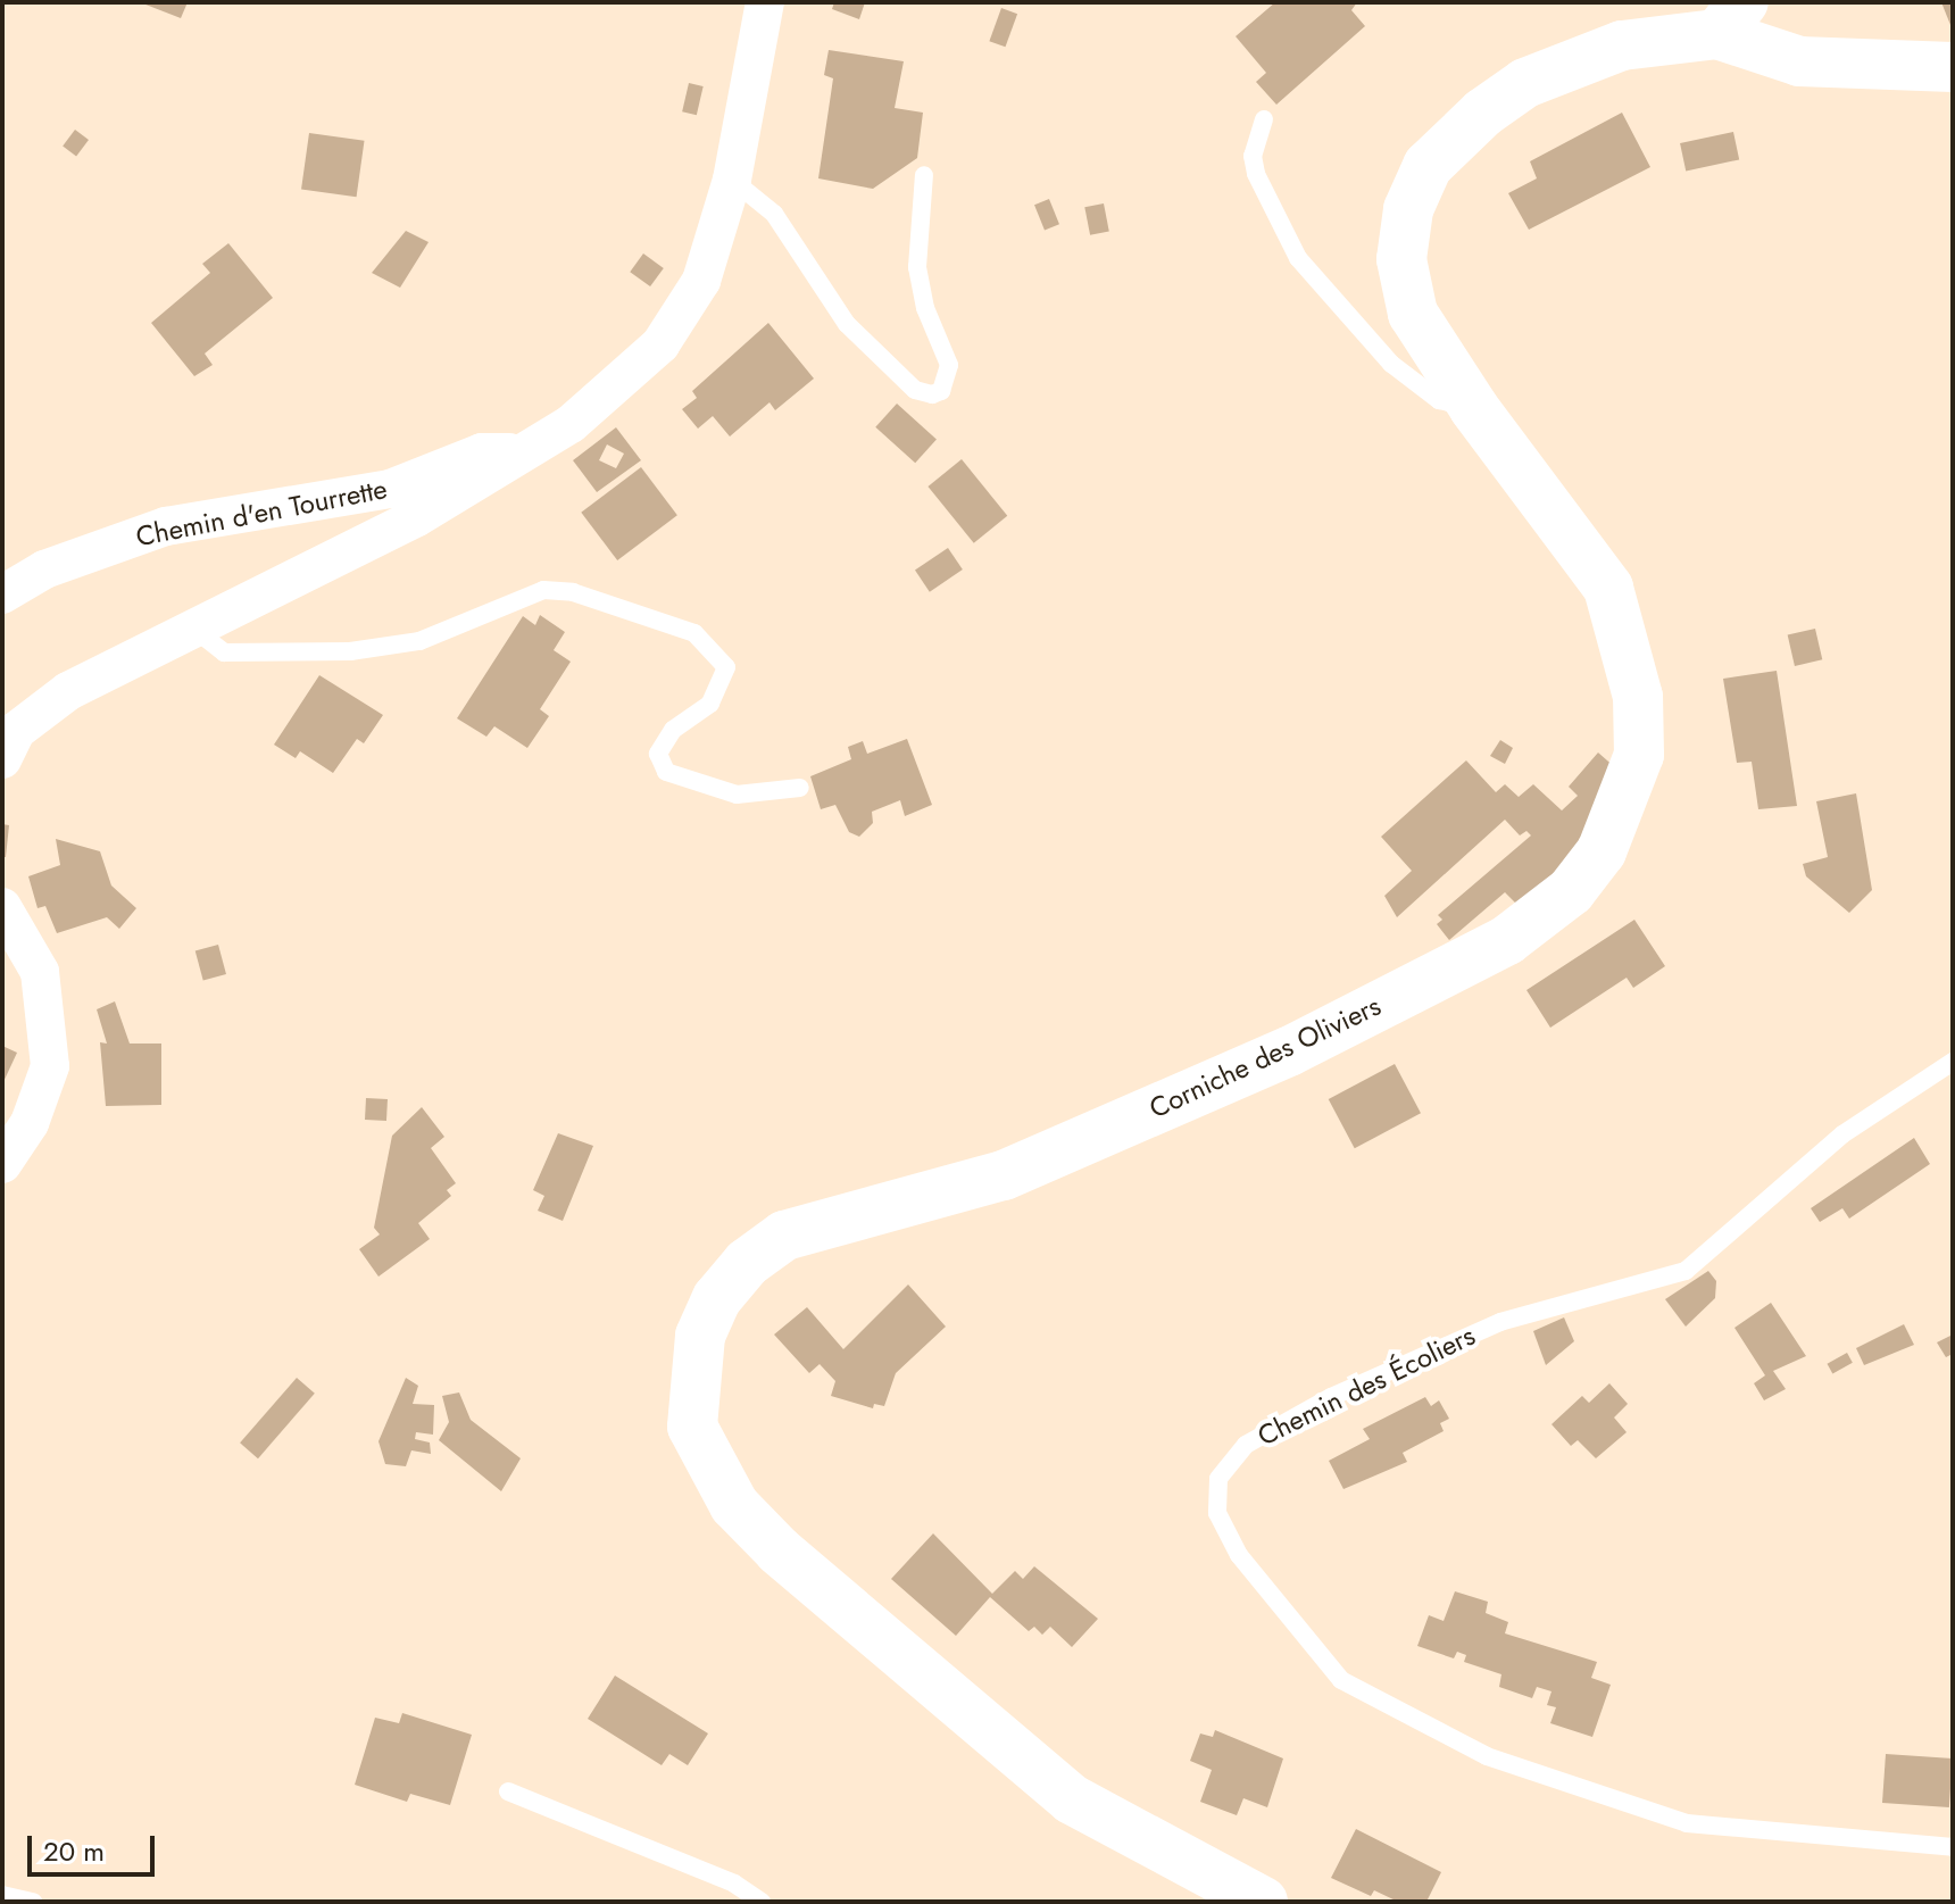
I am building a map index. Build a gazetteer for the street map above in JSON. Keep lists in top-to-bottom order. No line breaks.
{"streets":{"street":["Chemin d'en Tourrette","Corniche des Oliviers"],"lane":["Chemin des Écoliers"]},"scale_bar":"20 m"}
